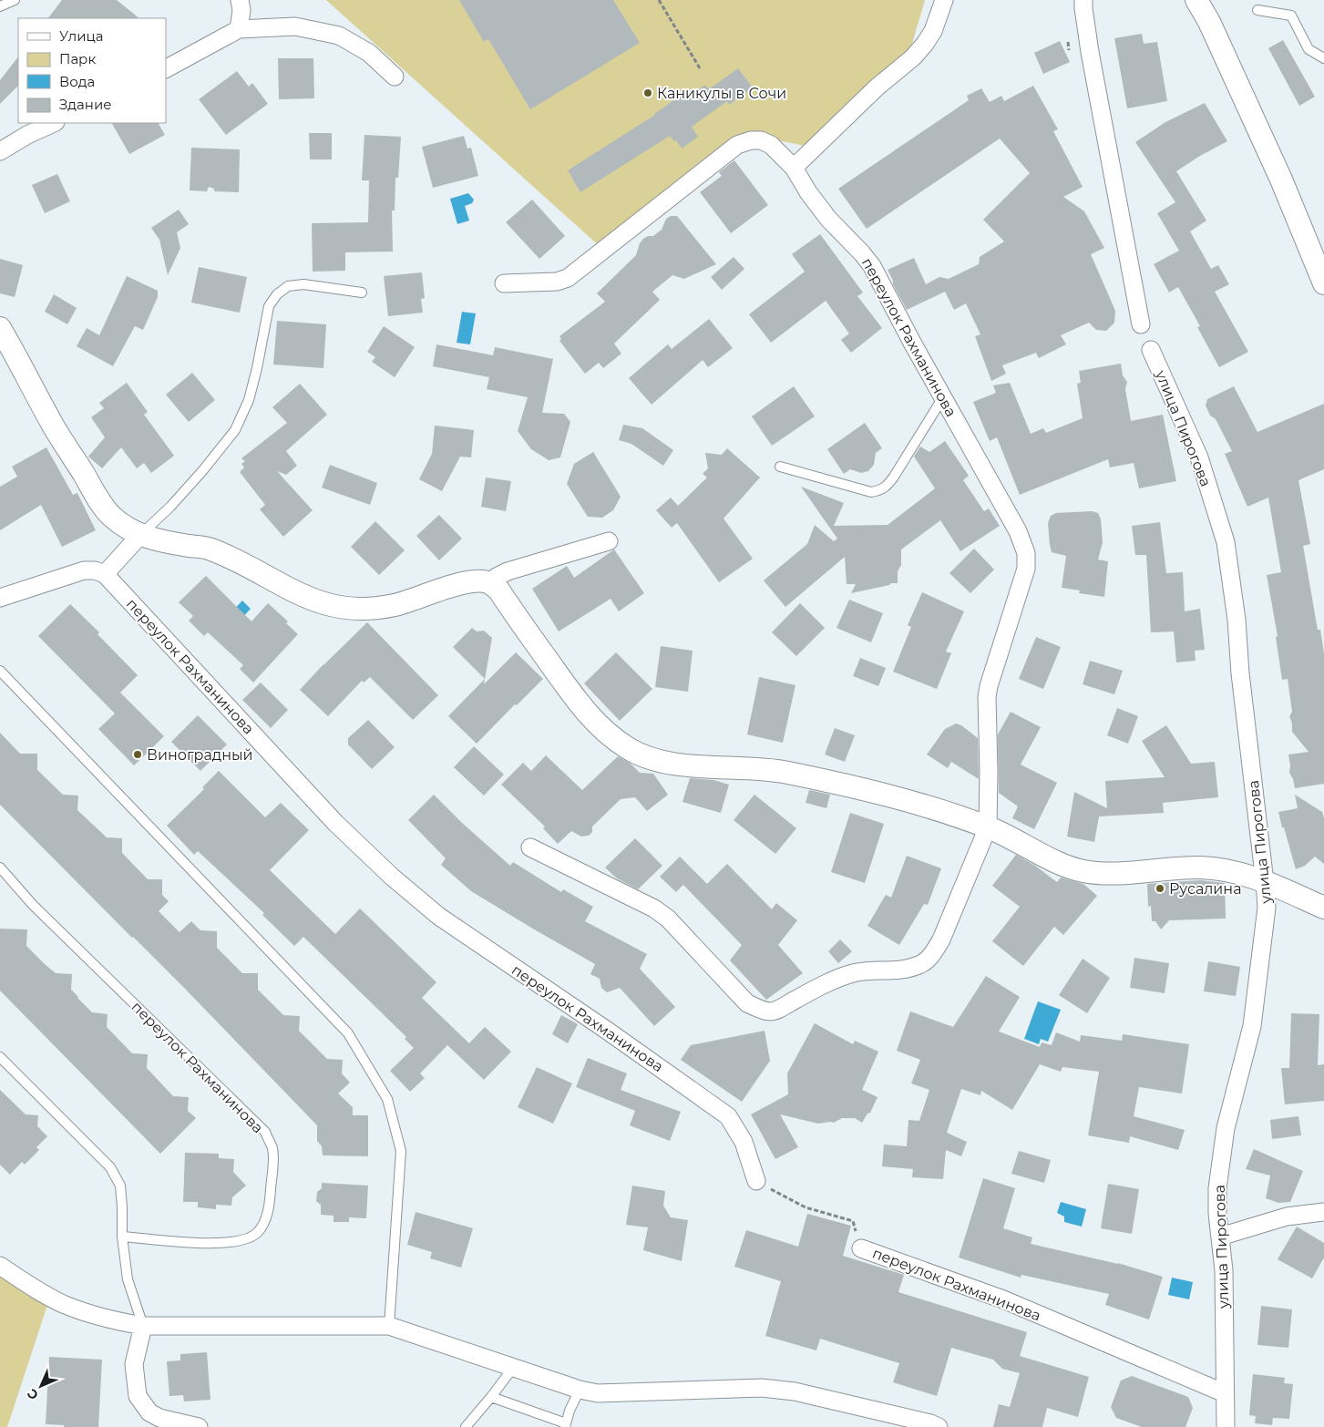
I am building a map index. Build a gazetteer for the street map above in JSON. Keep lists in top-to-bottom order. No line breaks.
{"streets":{"street":["переулок Рахманинова","улица Пирогова"]},"crossings":[["переулок Рахманинова","улица Пирогова"]],"places":["Каникулы в Сочи","Виноградный","Русалина"],"legend":["Улица","Парк","Вода","Здание"],"north":"bottom left"}
